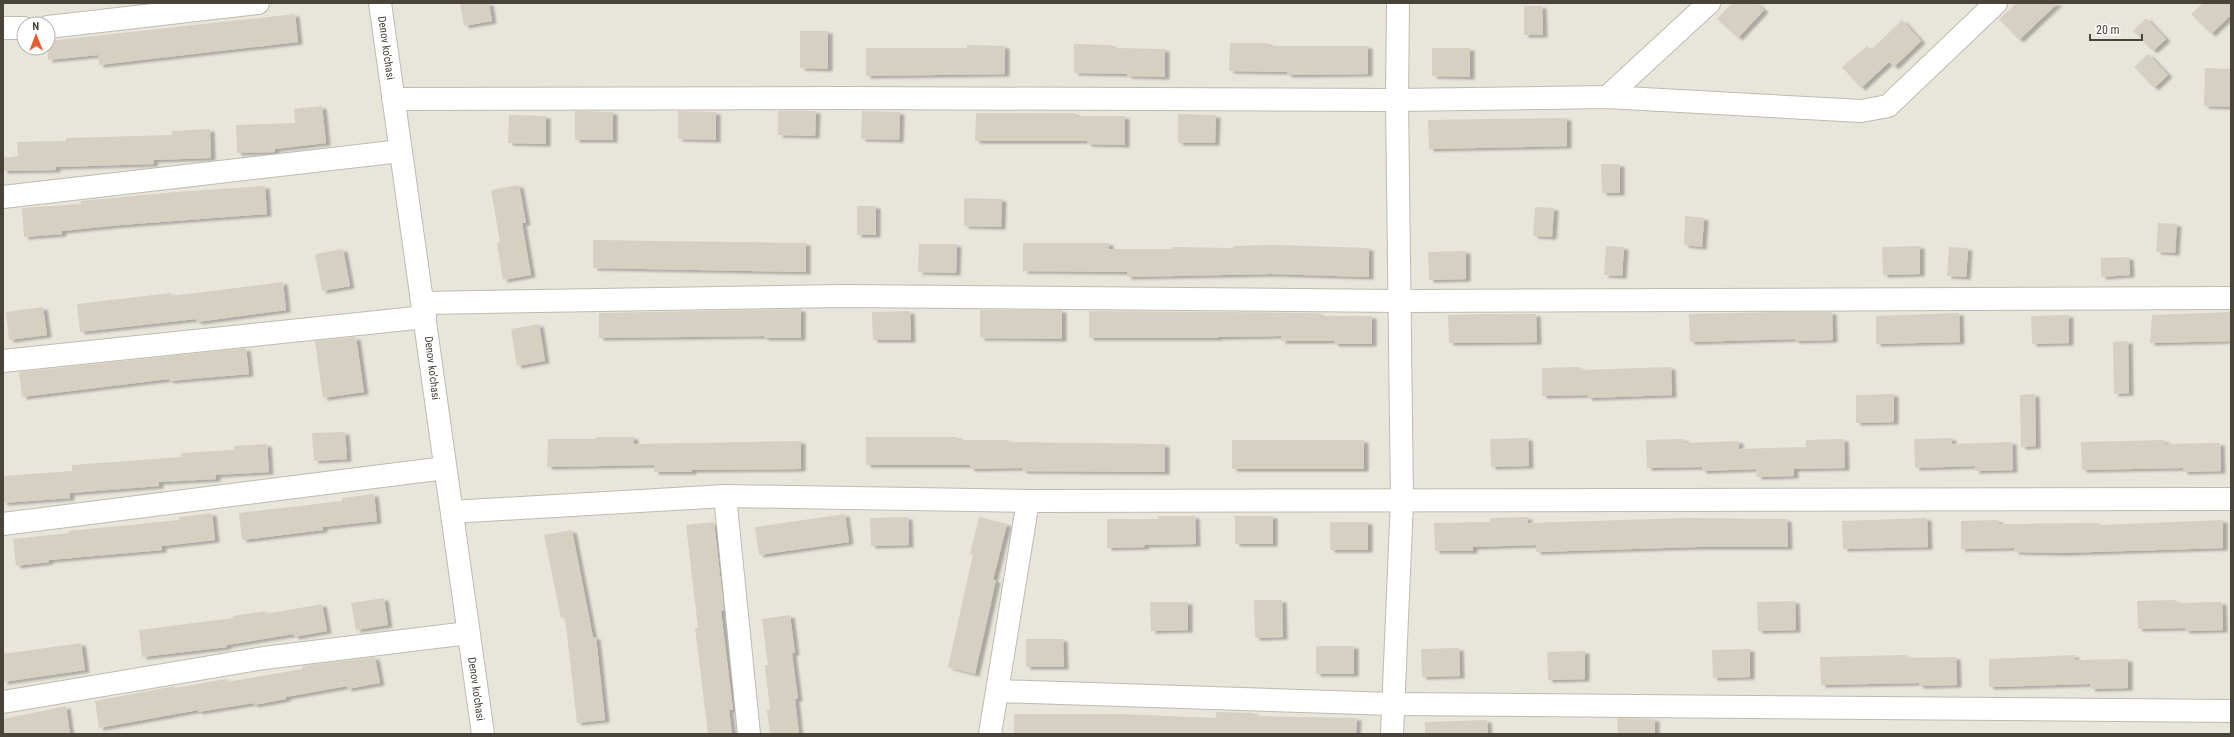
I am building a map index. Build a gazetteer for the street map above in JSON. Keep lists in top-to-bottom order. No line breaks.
{"streets":{"street":["Denov ko'chasi"]},"scale_bar":"20 m","north":"top"}
